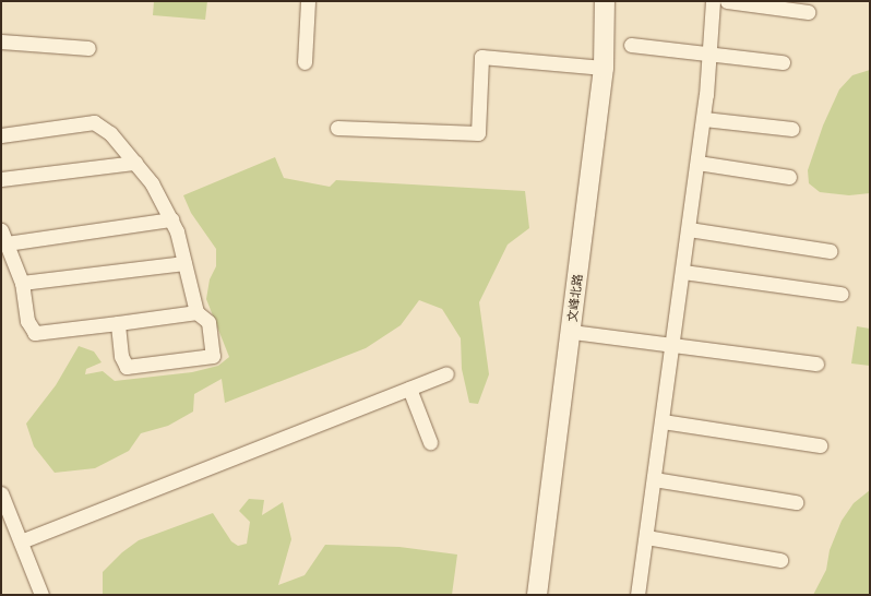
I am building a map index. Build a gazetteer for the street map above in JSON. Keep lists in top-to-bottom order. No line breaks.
{"streets":{"street":["文峰北路"]}}
